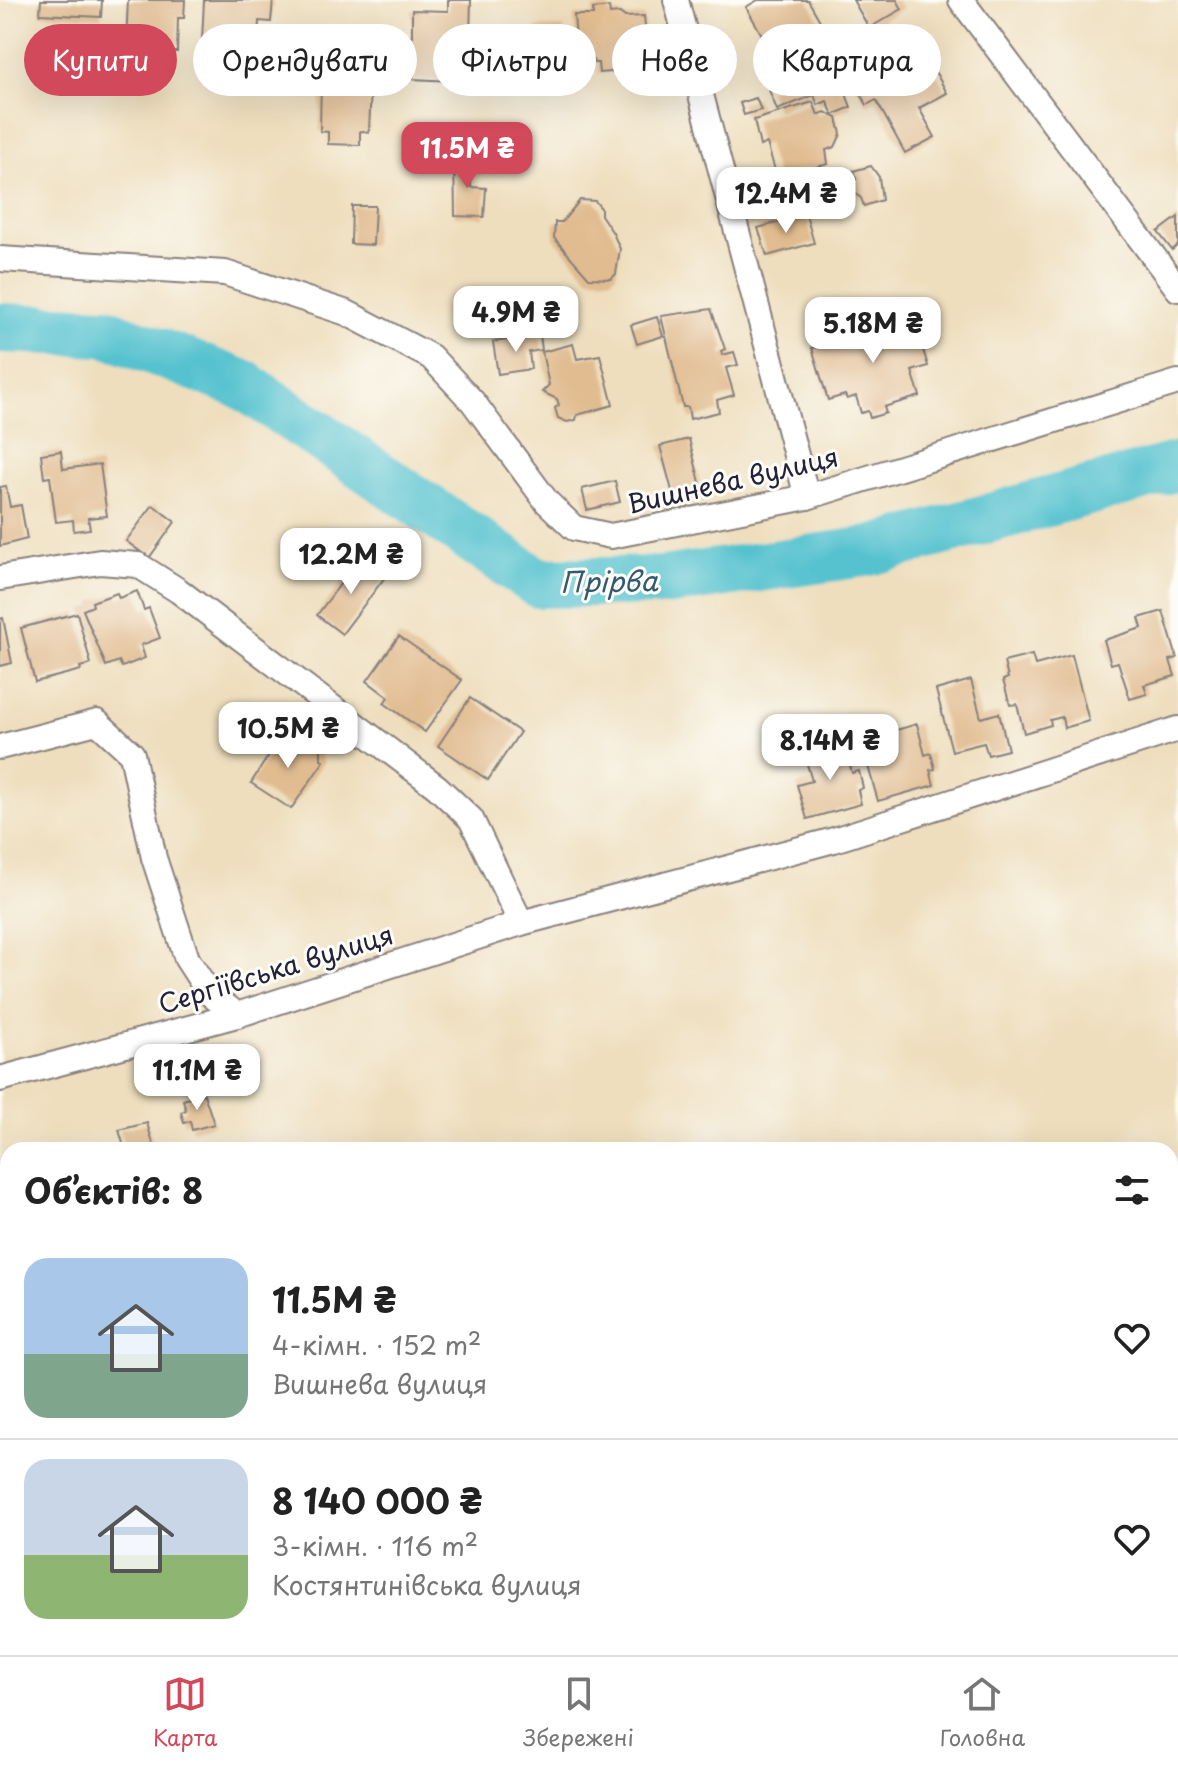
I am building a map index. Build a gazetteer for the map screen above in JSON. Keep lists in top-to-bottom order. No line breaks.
{"streets":{"street":["Вишнева вулиця","Сергіївська вулиця"]},"water":["Прірва"],"page":{"chip":["Купити","Орендувати","Фільтри","Нове","Квартира"],"price":["11.5M ₴","12.4M ₴","4.9M ₴","5.18M ₴","12.2M ₴","10.5M ₴","8.14M ₴","11.1M ₴"],"heading":"Об’єктів: 8","list":[{"name":"11.5M ₴","note":"4-кімн. · 152 m² · Вишнева вулиця"},{"name":"8 140 000 ₴","note":"3-кімн. · 116 m² · Костянтинівська вулиця"}],"tabs":["Карта","Збережені","Головна"]}}
